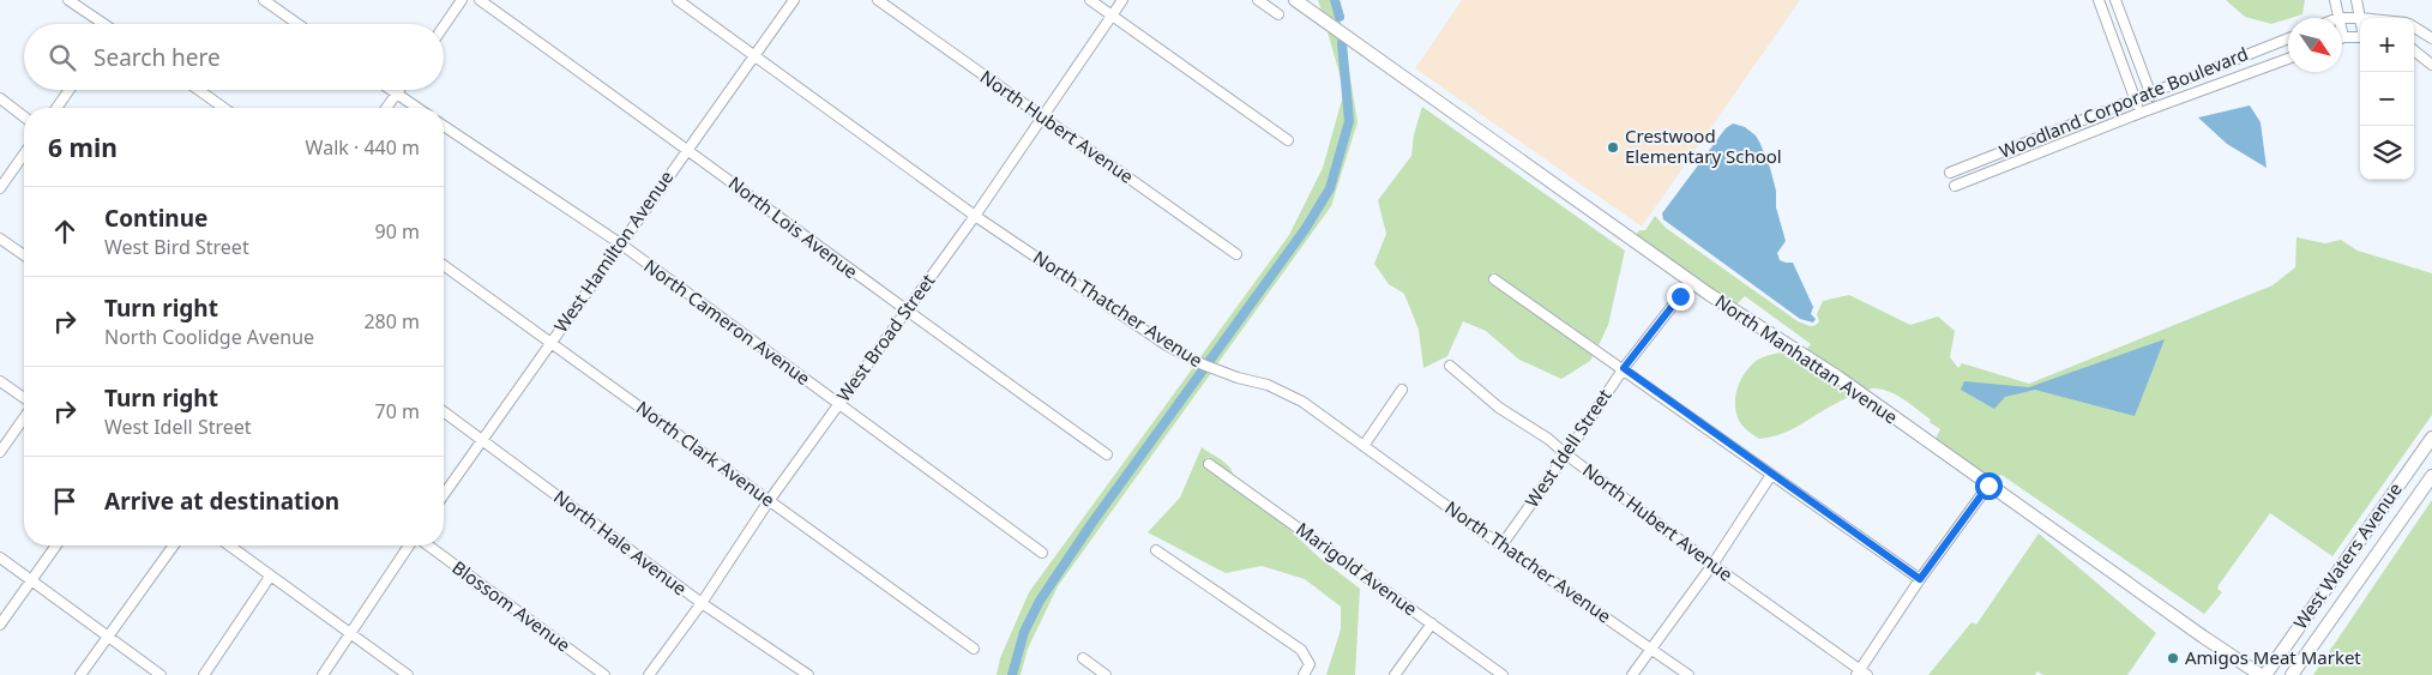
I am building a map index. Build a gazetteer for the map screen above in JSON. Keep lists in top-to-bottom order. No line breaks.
{"streets":{"street":["Woodland Corporate Boulevard","North Hubert Avenue","North Lois Avenue","West Hamilton Avenue","North Thatcher Avenue","North Cameron Avenue","West Broad Street","North Manhattan Avenue","West Idell Street","North Clark Avenue","North Hale Avenue","West Waters Avenue","Marigold Avenue","Blossom Avenue"]},"crossings":[["North Hubert Avenue","West Broad Street"],["North Hubert Avenue","West Idell Street"],["North Lois Avenue","West Hamilton Avenue"],["North Lois Avenue","West Broad Street"],["West Hamilton Avenue","North Thatcher Avenue"],["West Hamilton Avenue","North Cameron Avenue"],["West Hamilton Avenue","North Clark Avenue"],["West Hamilton Avenue","North Hale Avenue"],["North Thatcher Avenue","West Broad Street"],["North Thatcher Avenue","West Idell Street"],["North Cameron Avenue","West Broad Street"],["West Broad Street","North Clark Avenue"],["West Broad Street","North Hale Avenue"],["North Manhattan Avenue","West Waters Avenue"]],"places":["Crestwood Elementary School","Amigos Meat Market"],"north":"bottom right","page":{"map_buttons":["+","−"],"search":"Search here","heading":["6 min","Walk · 440 m"],"list":[["Continue","West Bird Street","90 m"],["Turn right","North Coolidge Avenue","280 m"],["Turn right","West Idell Street","70 m"],"Arrive at destination"]}}
